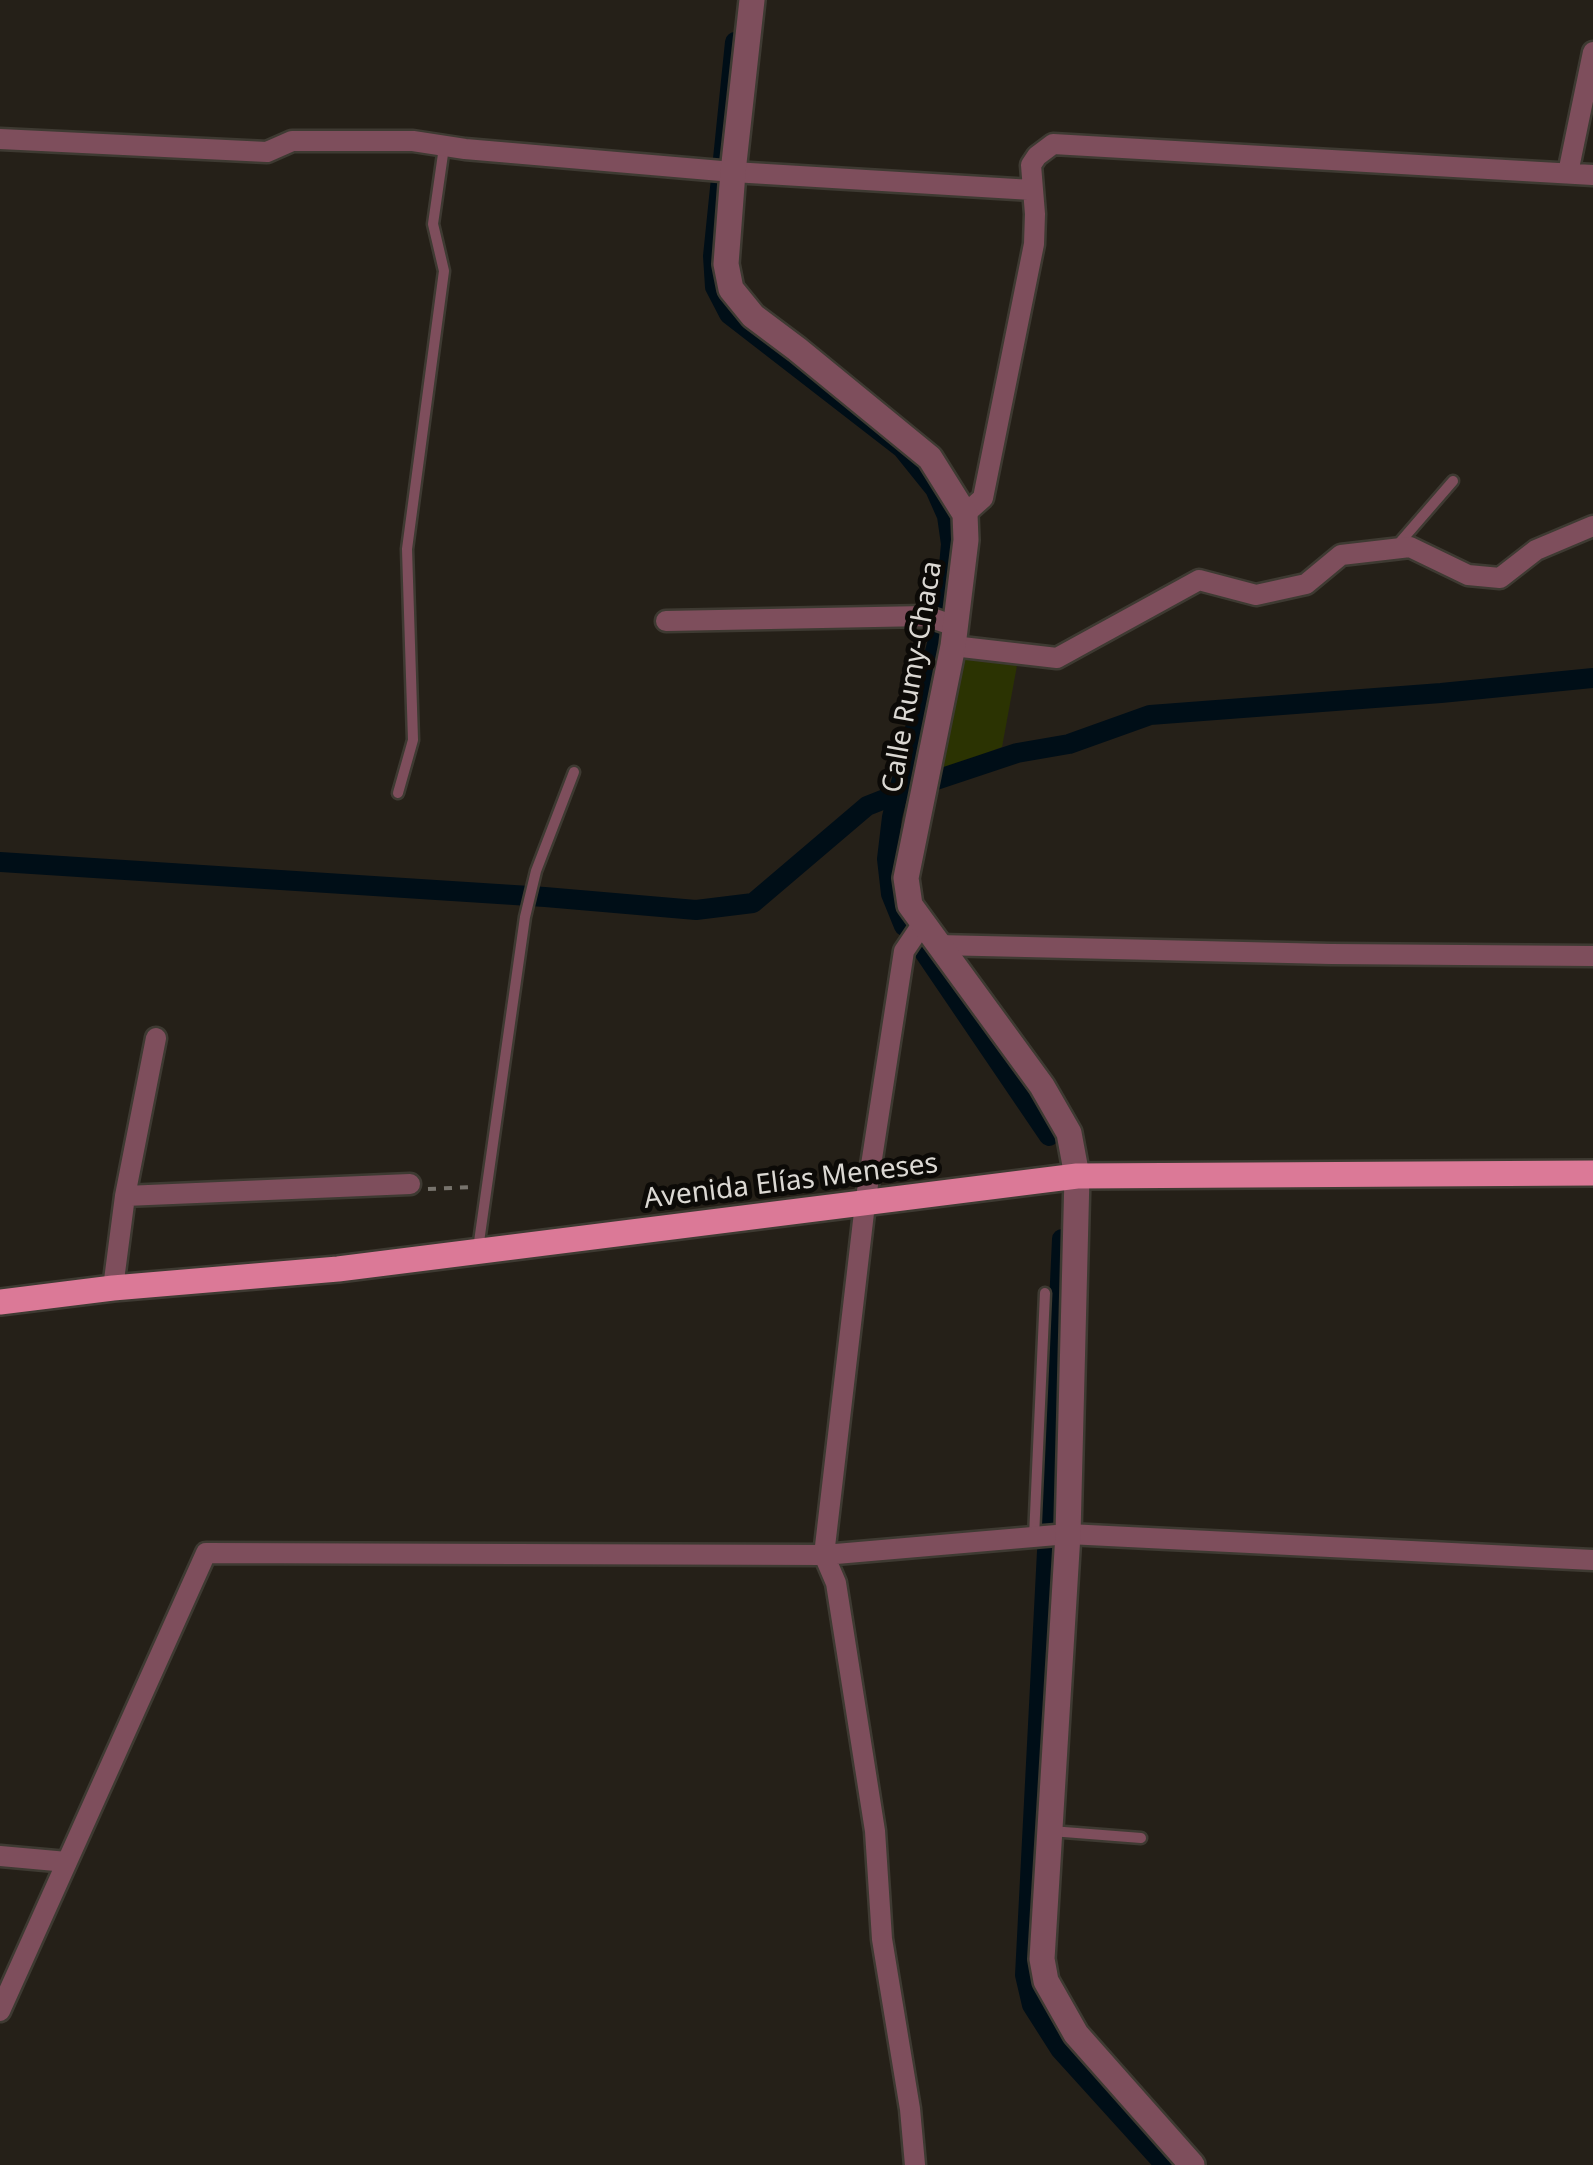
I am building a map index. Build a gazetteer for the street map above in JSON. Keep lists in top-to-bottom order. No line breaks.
{"streets":{"main road":["Avenida Elías Meneses"],"street":["Calle Rumy-Chaca"]},"crossings":[["Calle Rumy-Chaca","Avenida Elías Meneses"]]}
